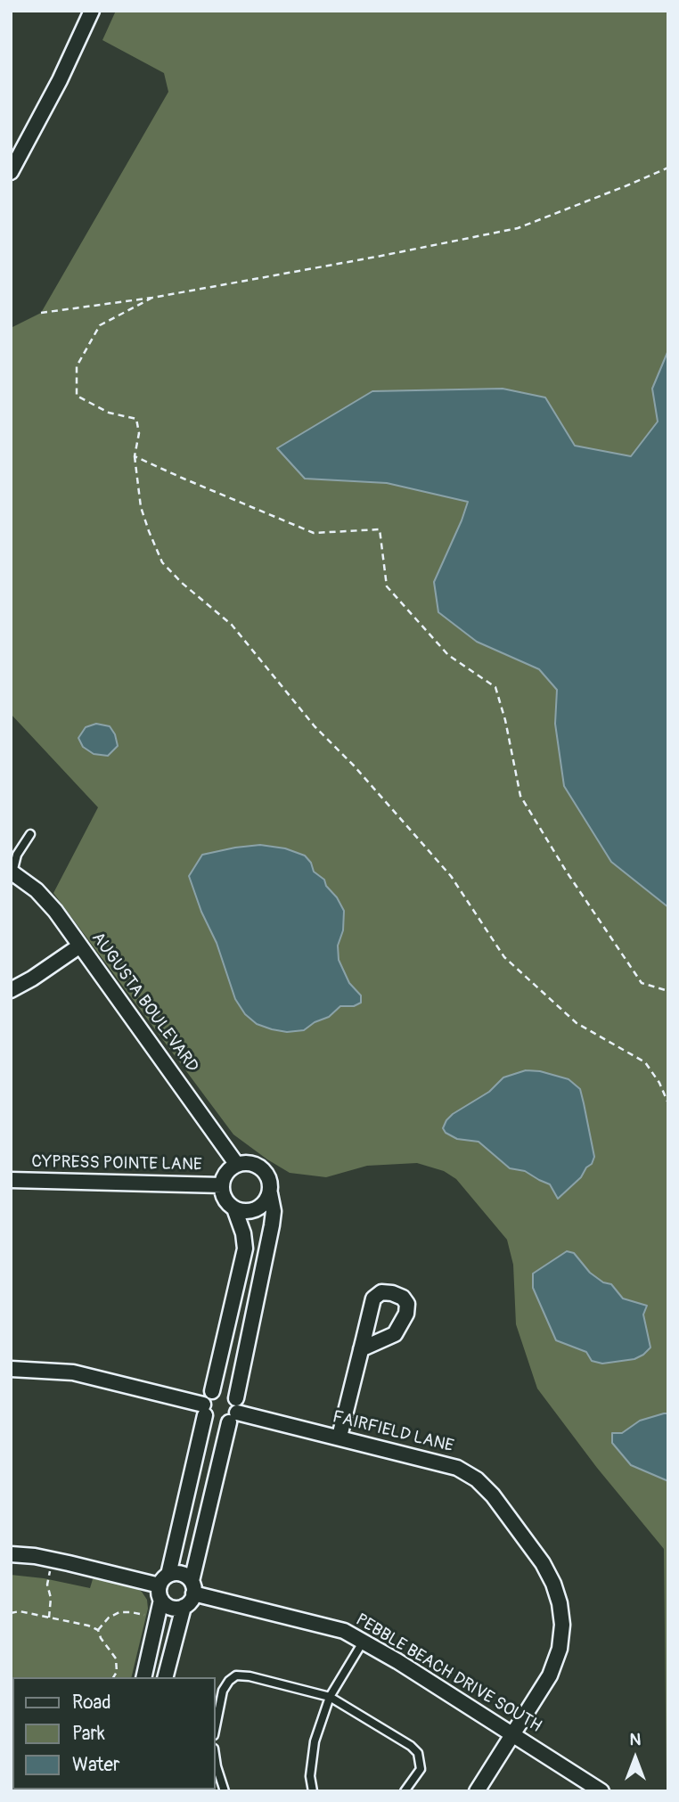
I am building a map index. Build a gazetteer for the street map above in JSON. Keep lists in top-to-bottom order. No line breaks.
{"streets":{"street":["AUGUSTA BOULEVARD","CYPRESS POINTE LANE","FAIRFIELD LANE","PEBBLE BEACH DRIVE SOUTH"]},"crossings":[["AUGUSTA BOULEVARD","CYPRESS POINTE LANE"],["FAIRFIELD LANE","PEBBLE BEACH DRIVE SOUTH"]],"legend":["Road","Park","Water"],"north":"top"}
